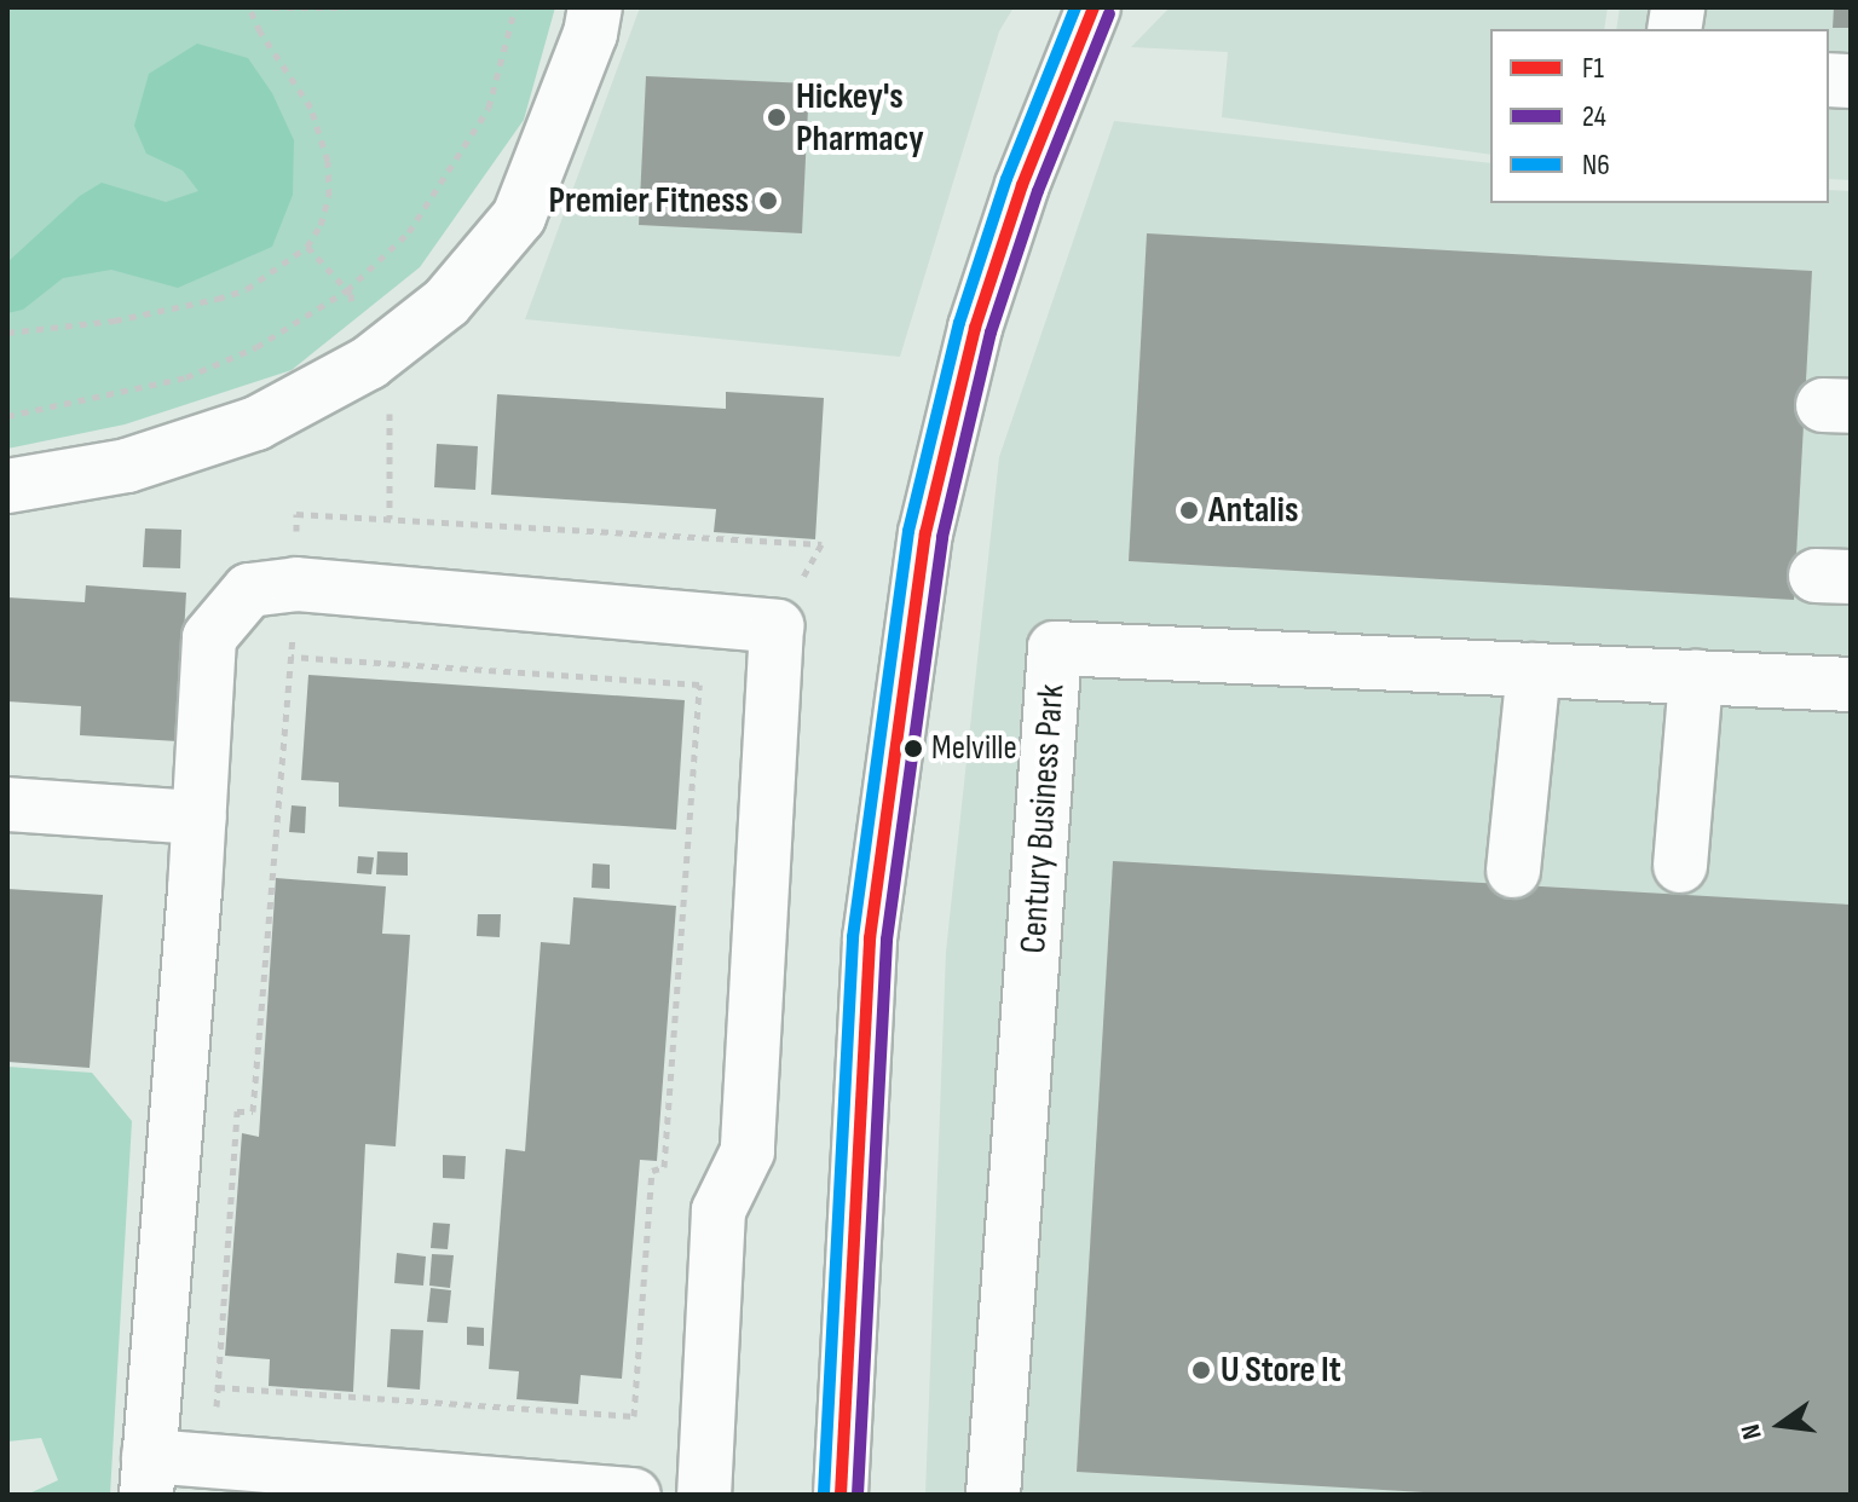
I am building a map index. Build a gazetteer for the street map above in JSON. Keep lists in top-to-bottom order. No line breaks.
{"streets":{"street":["Century Business Park"]},"places":["Hickey's Pharmacy","Premier Fitness","Antalis","Melville","U Store It"],"lines":["transit line F1","transit line N6","transit line 24"],"legend":["F1","24","N6"],"north":"left"}
